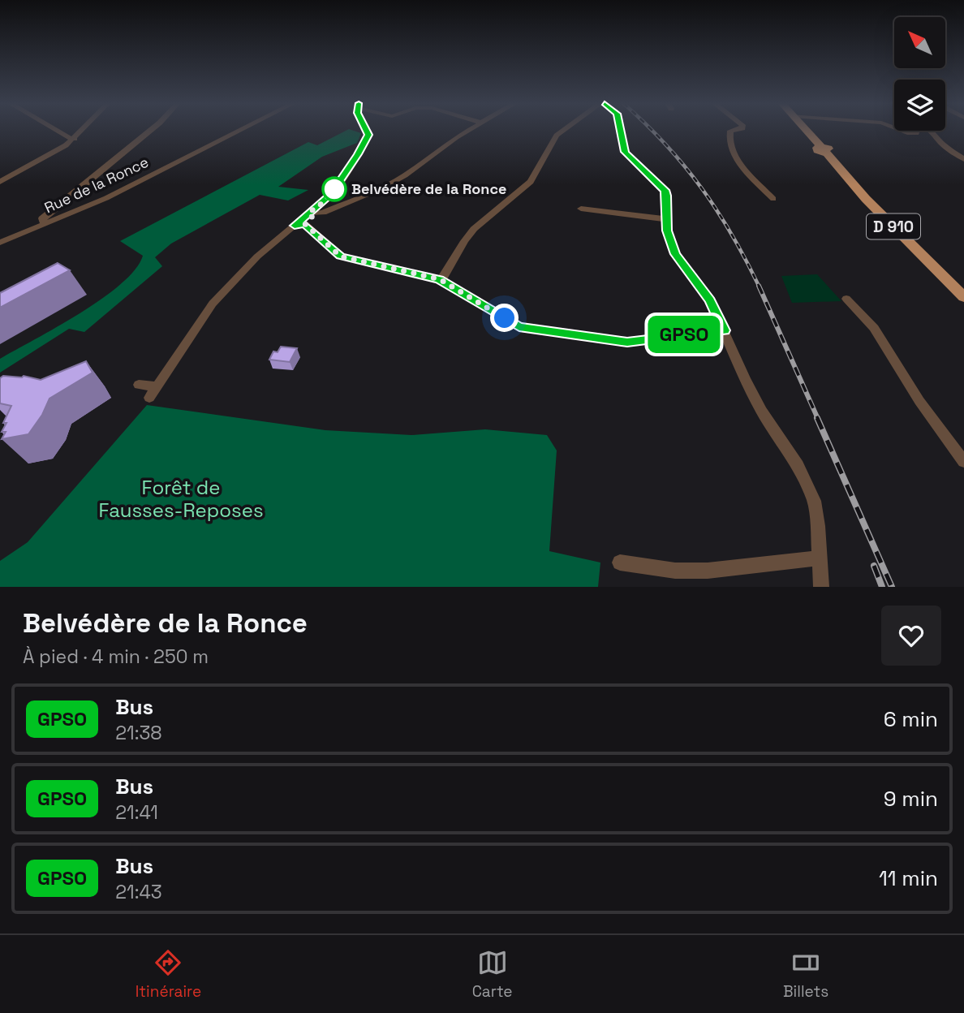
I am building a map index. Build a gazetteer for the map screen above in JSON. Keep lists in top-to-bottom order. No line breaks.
{"streets":{"main road":["D 910"],"street":["Rue de la Ronce"]},"parks":["Forêt de Fausses-Reposes"],"places":["Belvédère de la Ronce"],"lines":["bus line GPSO"],"north":"top left","page":{"on_map":"GPSO","heading":["Belvédère de la Ronce","À pied · 4 min · 250 m"],"list":[{"mark":"GPSO","name":"Bus","note":"21:38","value":"6 min"},{"mark":"GPSO","name":"Bus","note":"21:41","value":"9 min"},{"mark":"GPSO","name":"Bus","note":"21:43","value":"11 min"}],"tabs":["Itinéraire","Carte","Billets"]}}
